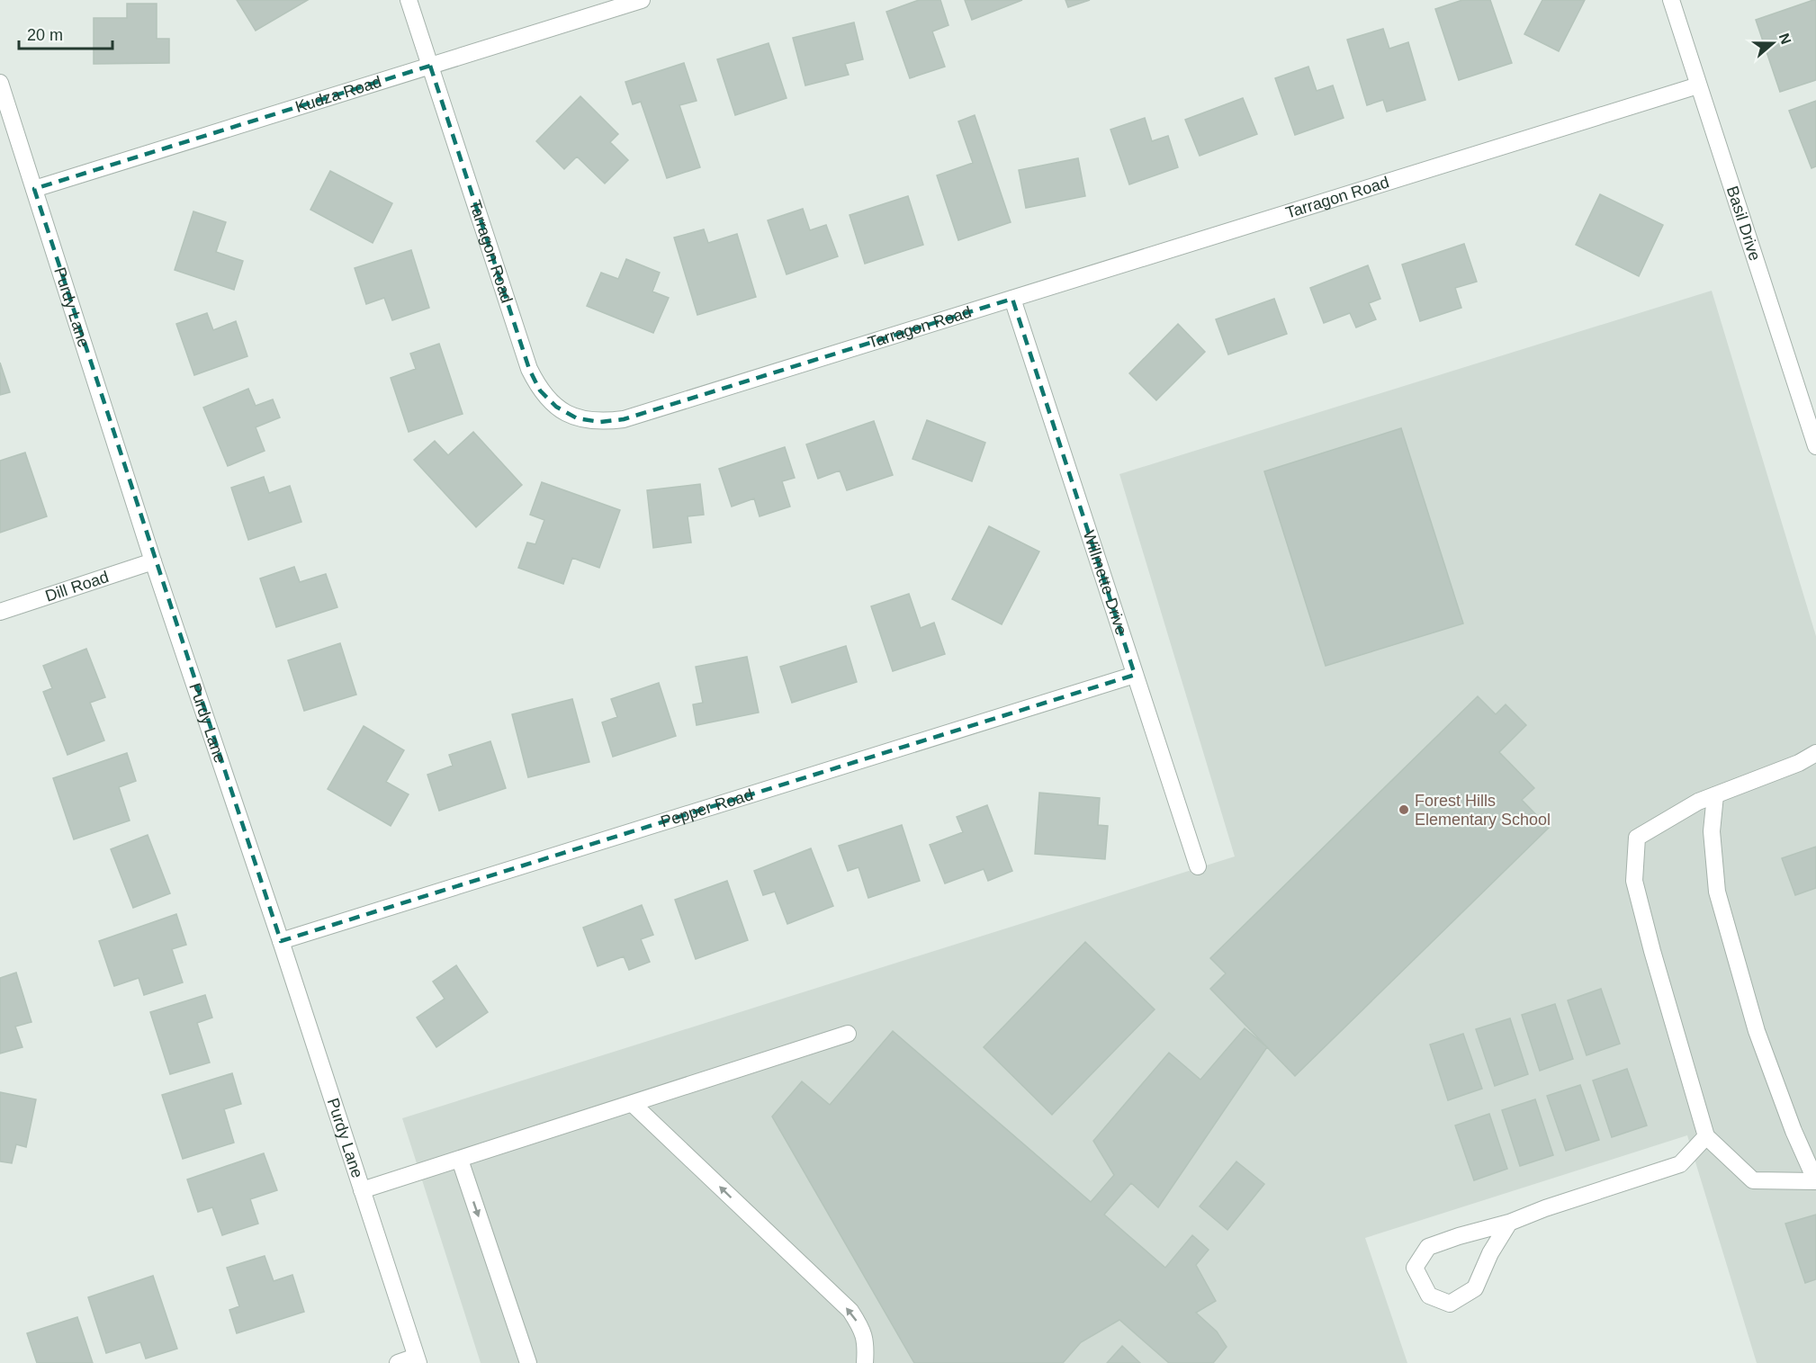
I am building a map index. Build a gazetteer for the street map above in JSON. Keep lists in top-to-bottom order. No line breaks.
{"streets":{"street":["Kudza Road","Tarragon Road","Basil Drive","Purdy Lane","Willmette Drive","Dill Road","Pepper Road"]},"crossings":[["Kudza Road","Tarragon Road"],["Kudza Road","Purdy Lane"],["Tarragon Road","Basil Drive"],["Tarragon Road","Willmette Drive"],["Purdy Lane","Dill Road"],["Purdy Lane","Pepper Road"],["Willmette Drive","Pepper Road"]],"places":["Forest Hills Elementary School"],"scale_bar":"20 m","north":"right"}
